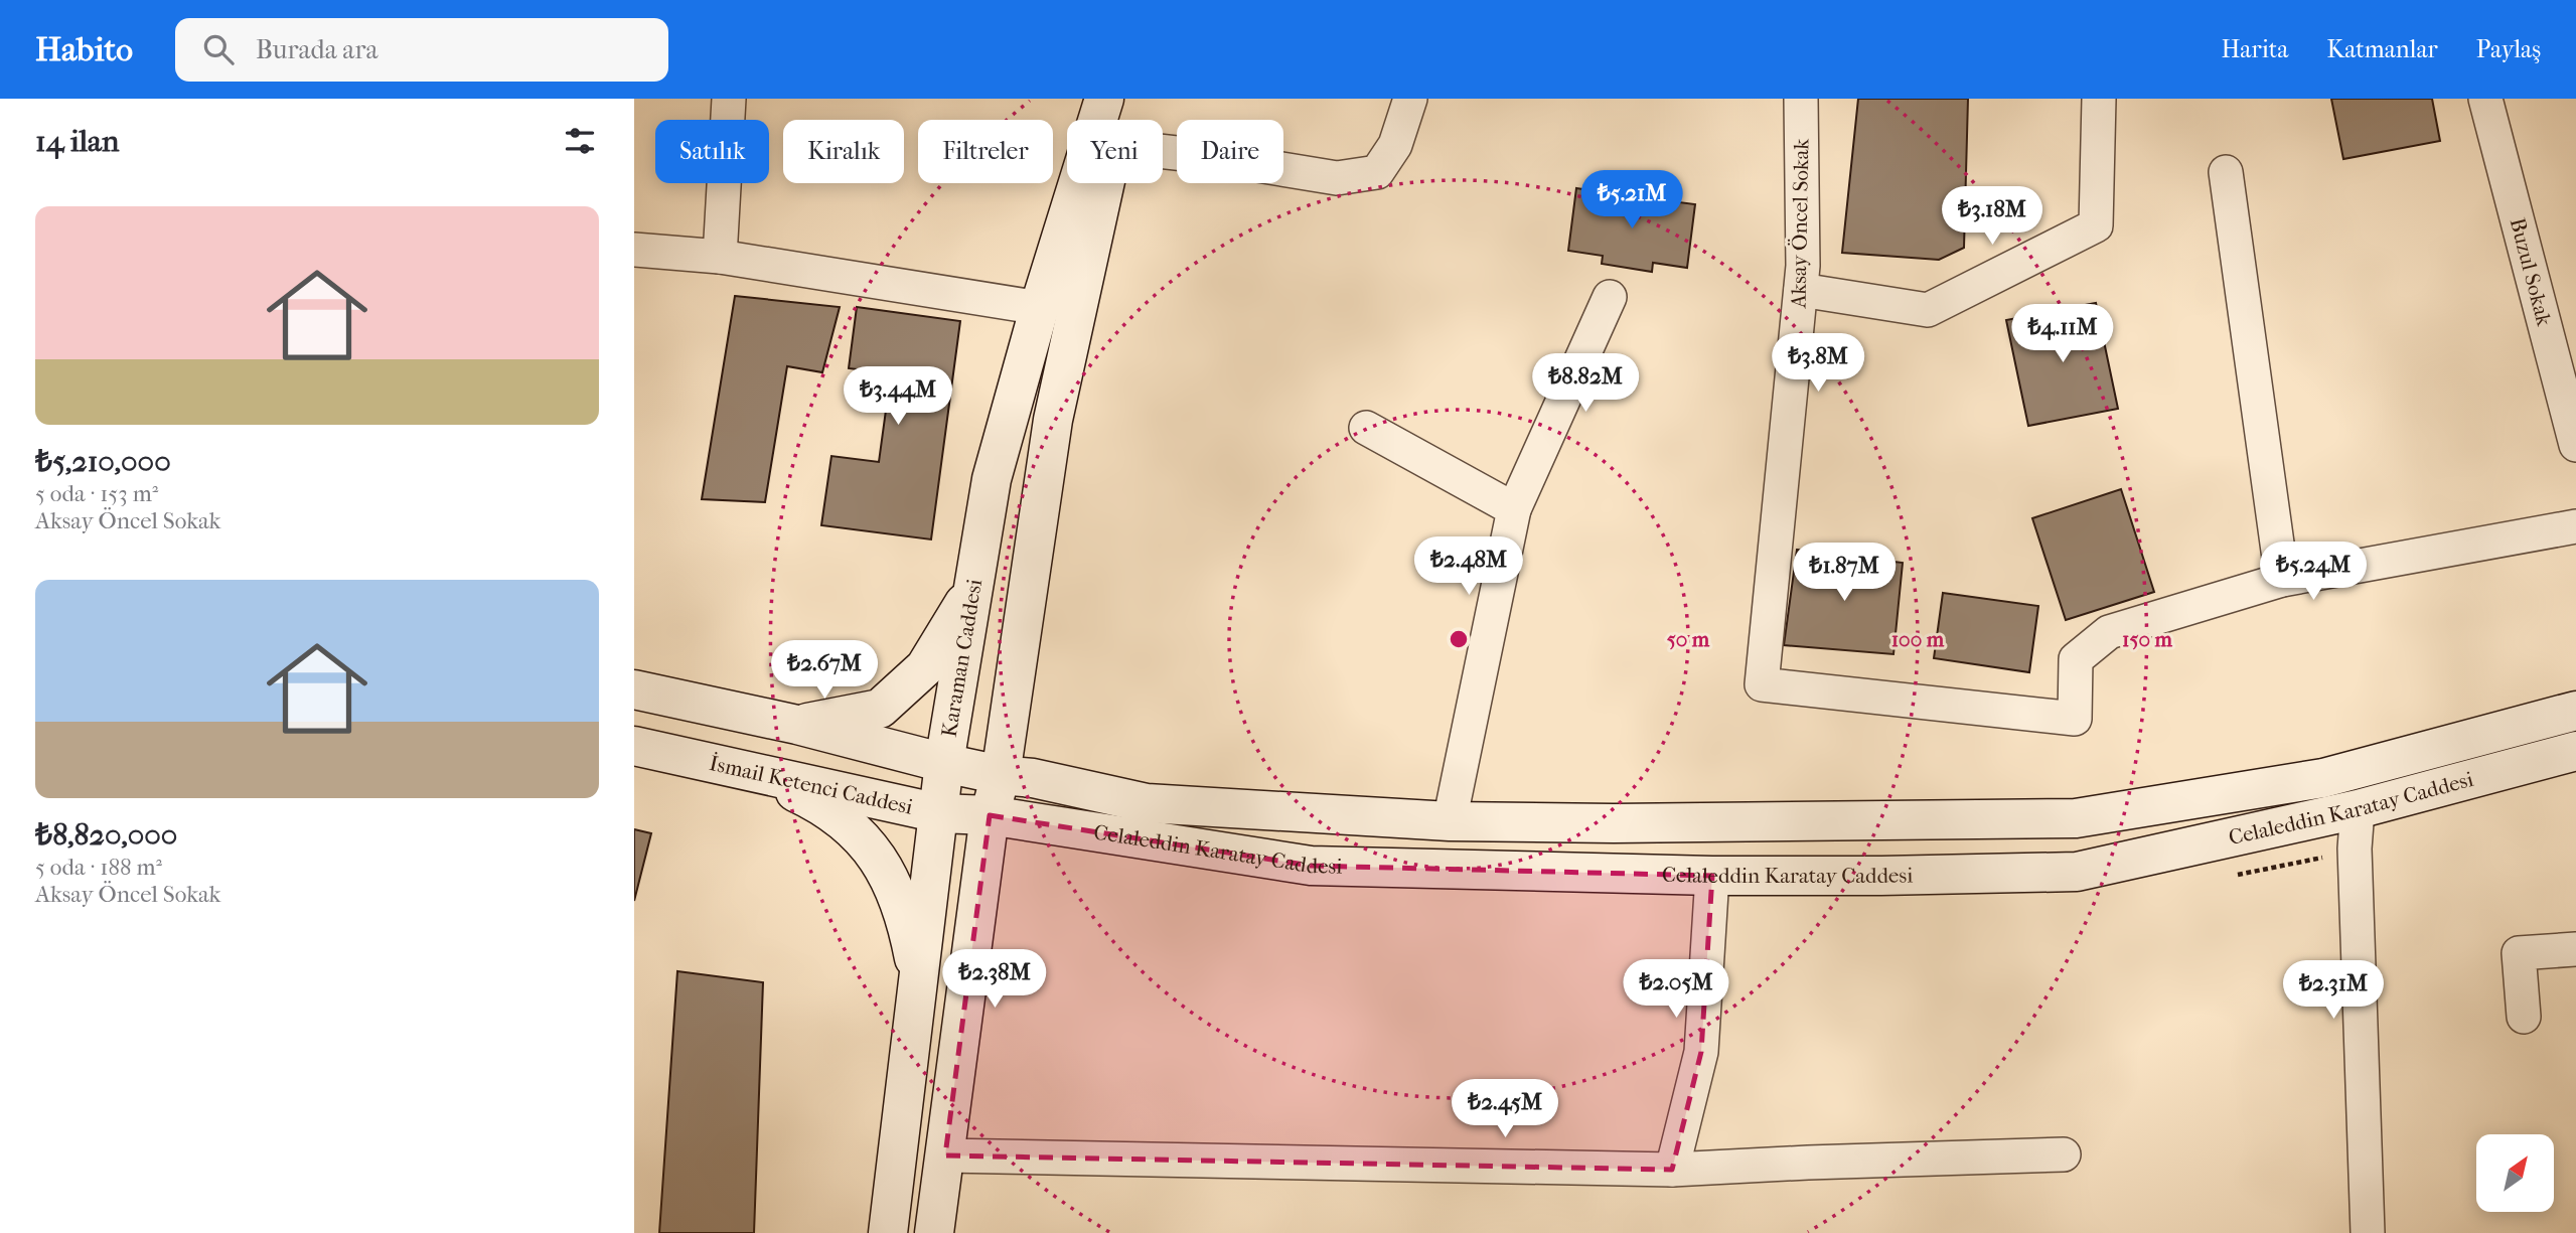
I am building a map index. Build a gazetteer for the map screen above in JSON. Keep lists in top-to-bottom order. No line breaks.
{"streets":{"main road":["Karaman Caddesi","İsmail Ketenci Caddesi","Celaleddin Karatay Caddesi"],"street":["Aksay Öncel Sokak","Buzul Sokak"]},"crossings":[["Karaman Caddesi","İsmail Ketenci Caddesi"],["Karaman Caddesi","Celaleddin Karatay Caddesi"],["İsmail Ketenci Caddesi","Celaleddin Karatay Caddesi"]],"north":"top right","page":{"header":"Habito","search":"Burada ara","nav":["Harita","Katmanlar","Paylaş"],"heading":"14 ilan","chip":["Satılık","Kiralık","Filtreler","Yeni","Daire"],"price":["₺5.21M","₺3.18M","₺4.11M","₺3.8M","₺8.82M","₺3.44M","₺2.48M","₺5.24M","₺1.87M","₺2.67M","₺2.38M","₺2.05M","₺2.31M","₺2.45M"],"list":[{"name":"₺5,210,000","note":"5 oda · 153 m² · Aksay Öncel Sokak"},{"name":"₺8,820,000","note":"5 oda · 188 m² · Aksay Öncel Sokak"}]},"rings":["50 m","100 m","150 m"]}
